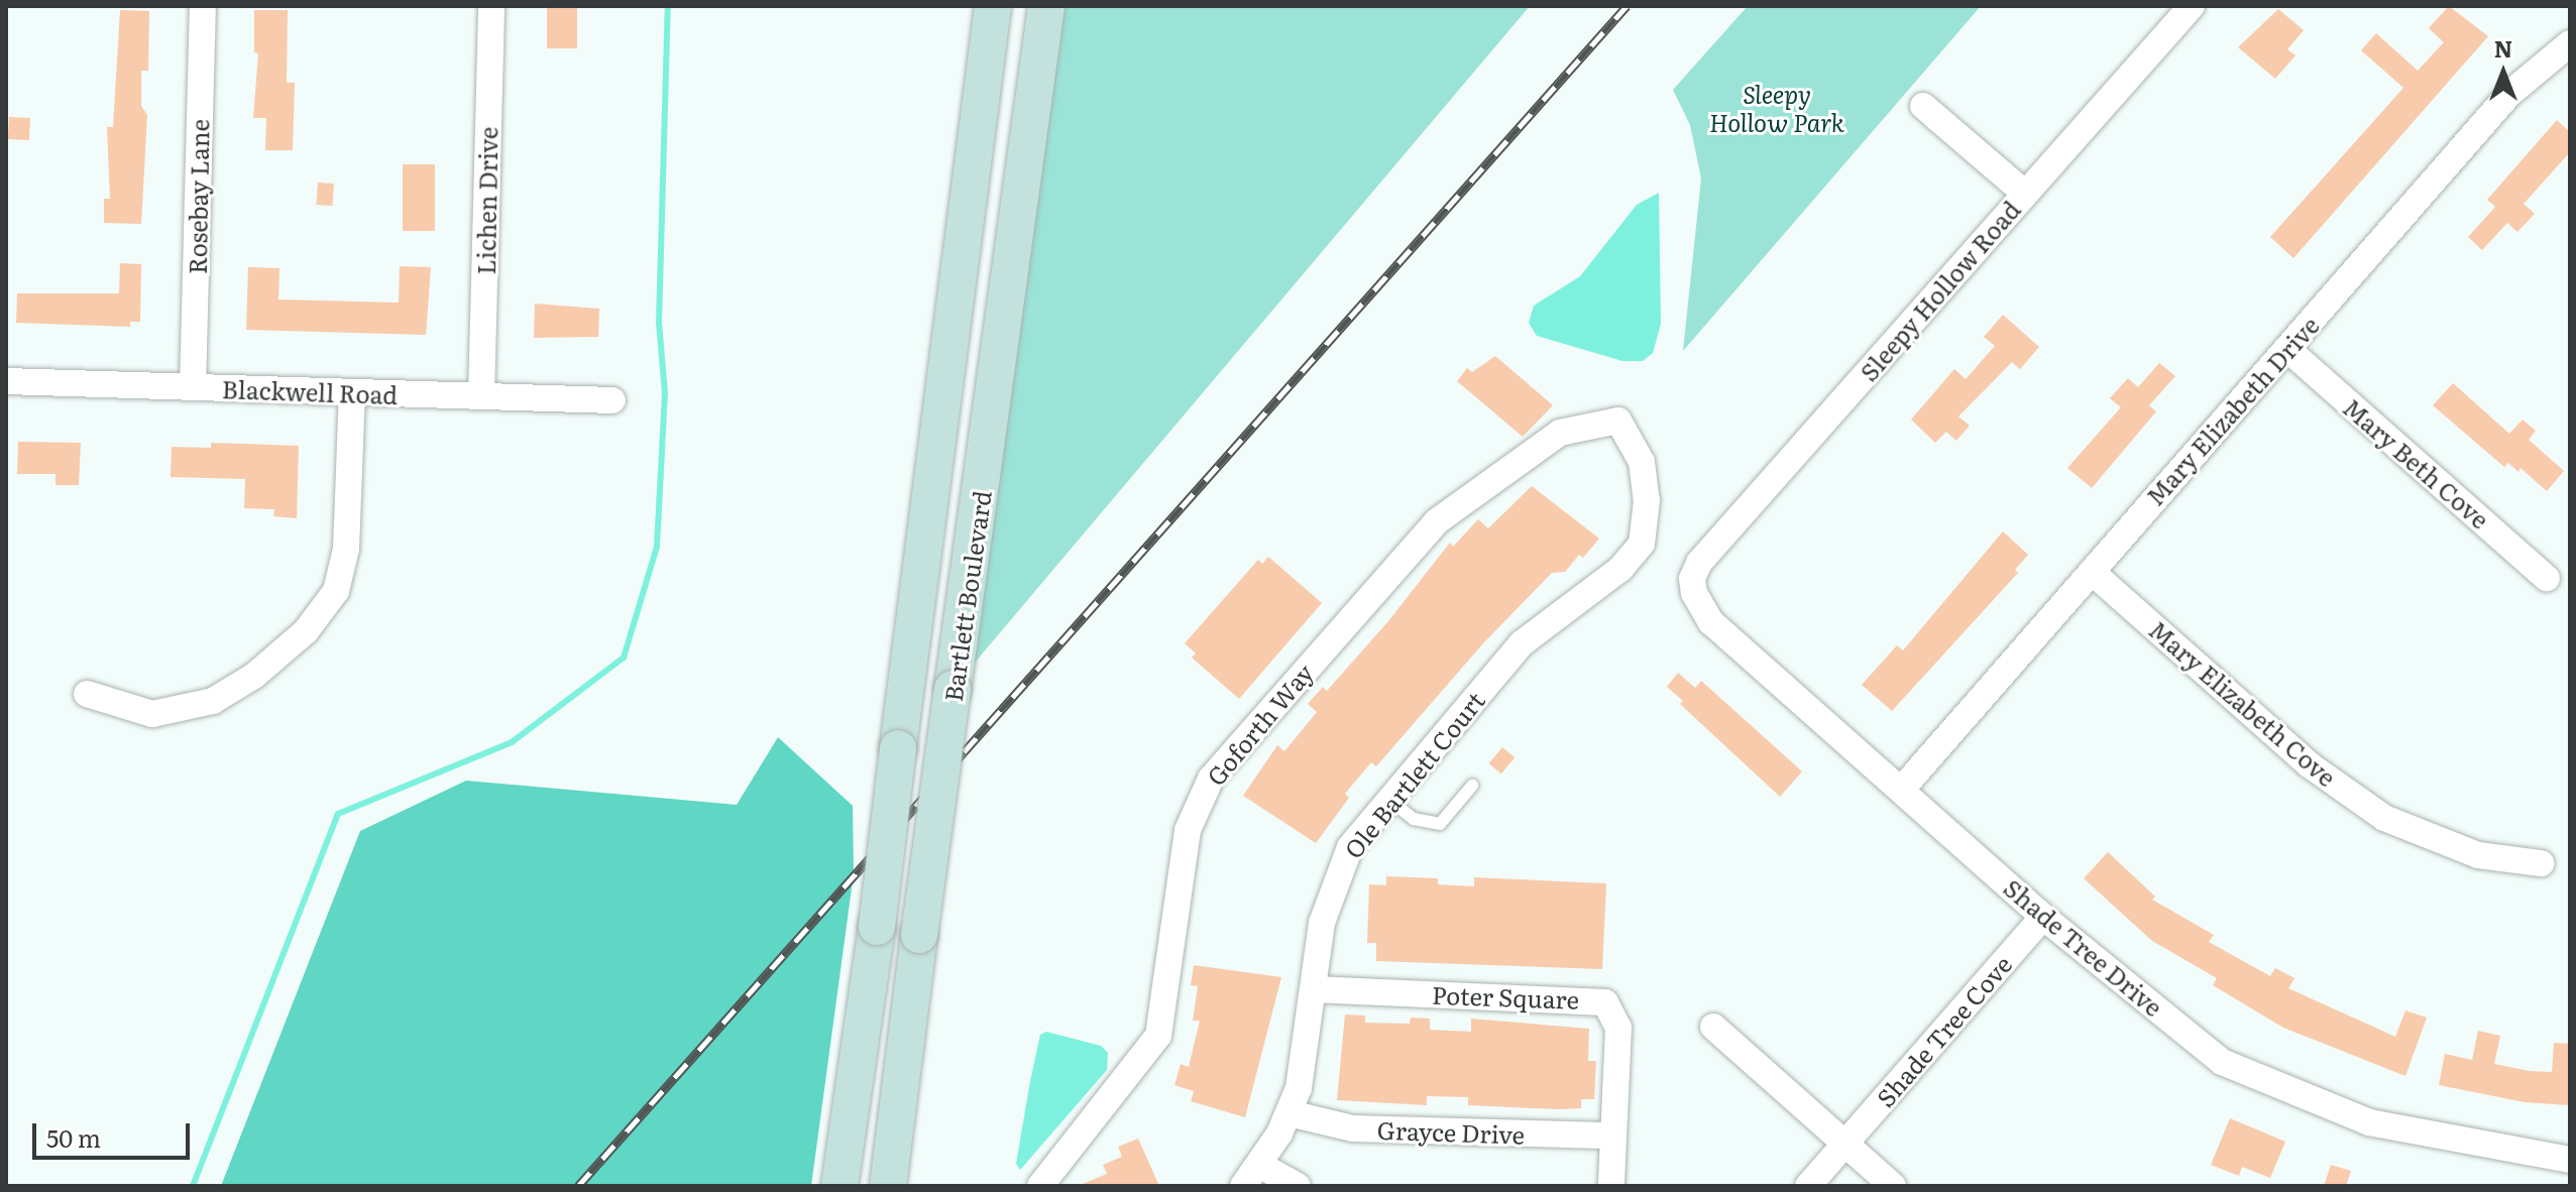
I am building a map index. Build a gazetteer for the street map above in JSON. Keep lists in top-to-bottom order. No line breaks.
{"streets":{"main road":["Bartlett Boulevard"],"street":["Rosebay Lane","Lichen Drive","Sleepy Hollow Road","Blackwell Road","Mary Elizabeth Drive","Mary Beth Cove","Mary Elizabeth Cove","Goforth Way","Ole Bartlett Court","Shade Tree Drive","Poter Square","Shade Tree Cove","Grayce Drive"]},"crossings":[["Rosebay Lane","Blackwell Road"],["Lichen Drive","Blackwell Road"],["Sleepy Hollow Road","Shade Tree Drive"],["Mary Elizabeth Drive","Mary Beth Cove"],["Mary Elizabeth Drive","Mary Elizabeth Cove"],["Mary Elizabeth Drive","Shade Tree Drive"],["Goforth Way","Ole Bartlett Court"],["Ole Bartlett Court","Poter Square"],["Ole Bartlett Court","Grayce Drive"],["Shade Tree Drive","Shade Tree Cove"],["Poter Square","Grayce Drive"]],"parks":["Sleepy Hollow Park"],"scale_bar":"50 m","north":"top"}
